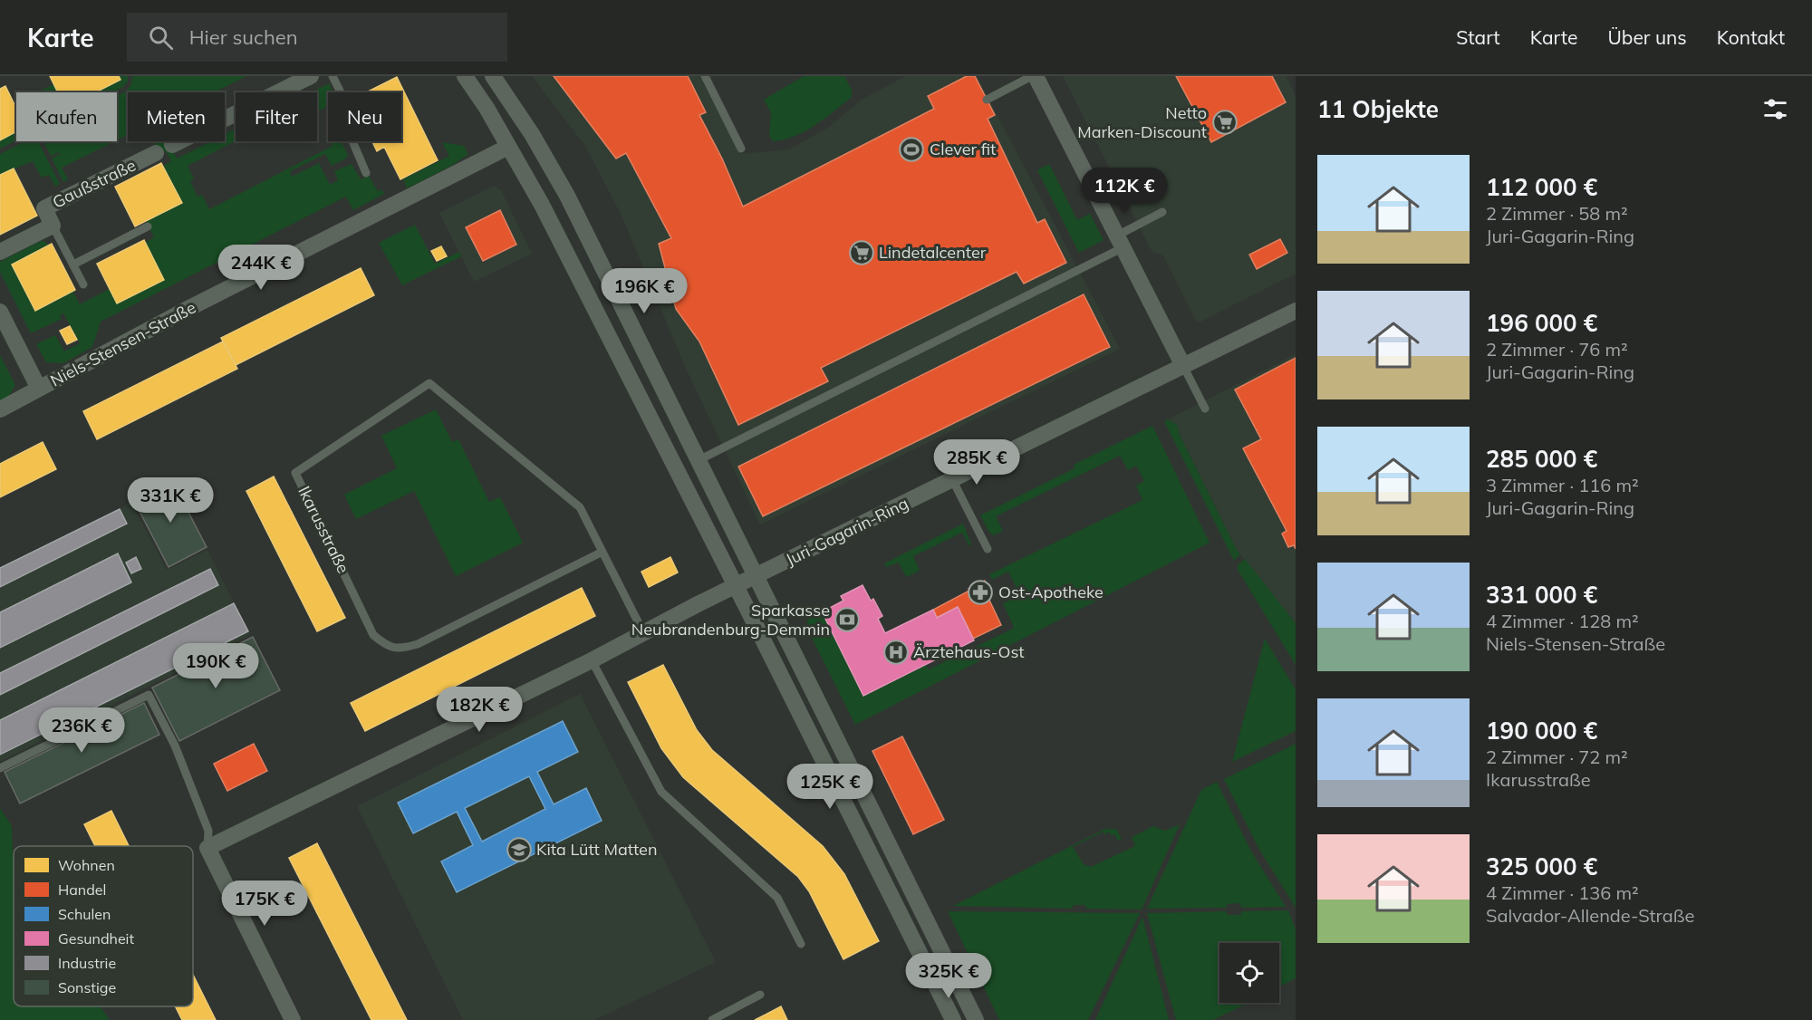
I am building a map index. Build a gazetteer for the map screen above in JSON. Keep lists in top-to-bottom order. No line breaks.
{"streets":{"street":["Gaußstraße","Niels-Stensen-Straße","Juri-Gagarin-Ring"],"lane":["Ikarusstraße"]},"places":{"supermarket":["Netto Marken-Discount","Lindetalcenter"],"sports":["Clever fit"],"pharmacy":["Ost-Apotheke"],"bank":["Sparkasse Neubrandenburg-Demmin"],"hospital":["Ärztehaus-Ost"],"school or university":["Kita Lütt Matten"]},"legend":["Wohnen","Handel","Schulen","Gesundheit","Industrie","Sonstige"],"page":{"header":"Karte","search":"Hier suchen","nav":["Start","Karte","Über uns","Kontakt"],"heading":"11 Objekte","chip":["Kaufen","Mieten","Filter","Neu"],"list":[{"name":"112 000 €","note":"2 Zimmer · 58 m² · Juri-Gagarin-Ring"},{"name":"196 000 €","note":"2 Zimmer · 76 m² · Juri-Gagarin-Ring"},{"name":"285 000 €","note":"3 Zimmer · 116 m² · Juri-Gagarin-Ring"},{"name":"331 000 €","note":"4 Zimmer · 128 m² · Niels-Stensen-Straße"},{"name":"190 000 €","note":"2 Zimmer · 72 m² · Ikarusstraße"},{"name":"325 000 €","note":"4 Zimmer · 136 m² · Salvador-Allende-Straße"}],"price":["112K €","244K €","196K €","285K €","331K €","190K €","182K €","236K €","125K €","175K €","325K €"]}}
